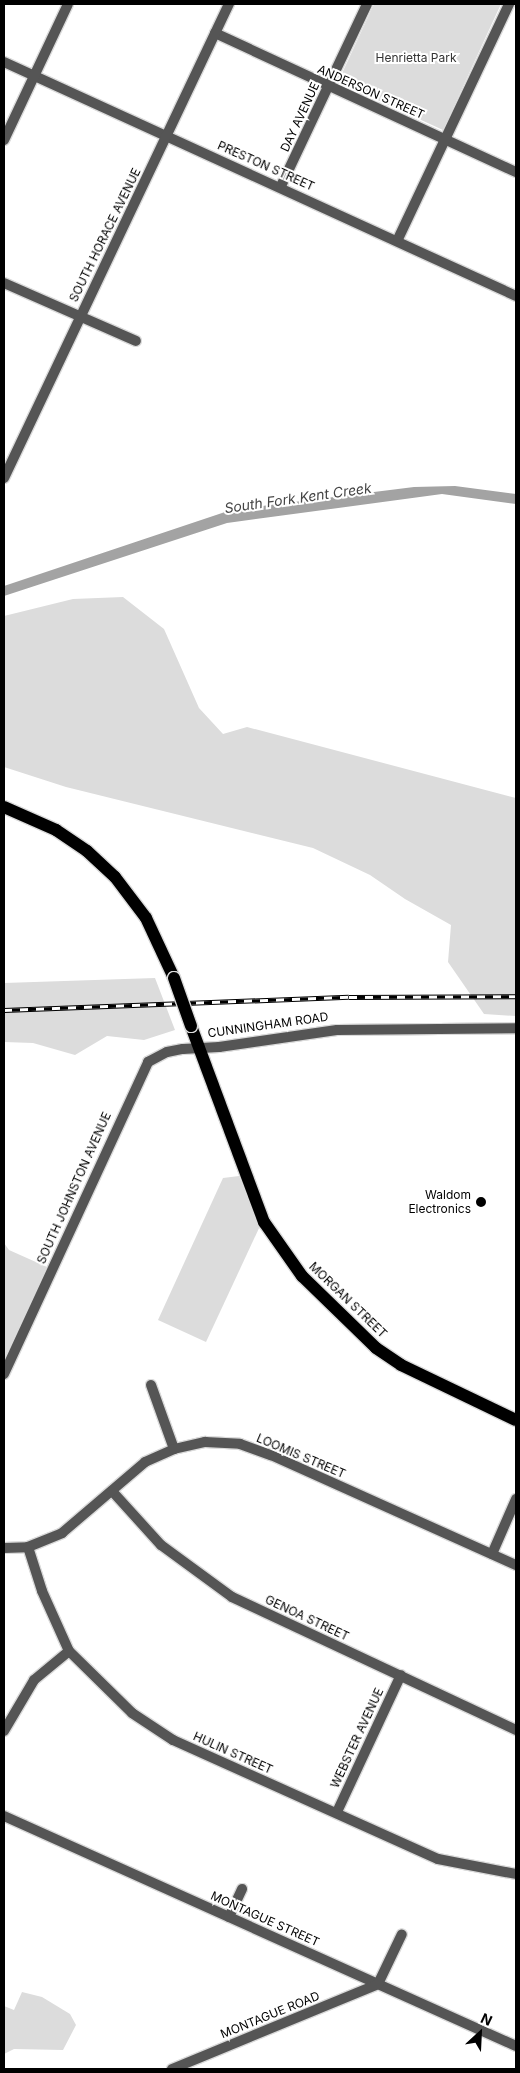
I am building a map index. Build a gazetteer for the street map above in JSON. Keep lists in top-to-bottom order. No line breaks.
{"streets":{"main road":["CUNNINGHAM ROAD","MORGAN STREET"],"street":["ANDERSON STREET","DAY AVENUE","PRESTON STREET","SOUTH HORACE AVENUE","SOUTH JOHNSTON AVENUE","LOOMIS STREET","GENOA STREET","WEBSTER AVENUE","HULIN STREET","MONTAGUE STREET","MONTAGUE ROAD"]},"crossings":[["ANDERSON STREET","DAY AVENUE"],["ANDERSON STREET","SOUTH HORACE AVENUE"],["DAY AVENUE","PRESTON STREET"],["PRESTON STREET","SOUTH HORACE AVENUE"],["CUNNINGHAM ROAD","SOUTH JOHNSTON AVENUE"],["CUNNINGHAM ROAD","MORGAN STREET"],["SOUTH JOHNSTON AVENUE","MORGAN STREET"],["LOOMIS STREET","GENOA STREET"],["LOOMIS STREET","HULIN STREET"],["GENOA STREET","WEBSTER AVENUE"],["WEBSTER AVENUE","HULIN STREET"],["MONTAGUE STREET","MONTAGUE ROAD"]],"water":["South Fork Kent Creek"],"parks":["Henrietta Park"],"places":["Waldom Electronics"],"north":"top right"}
